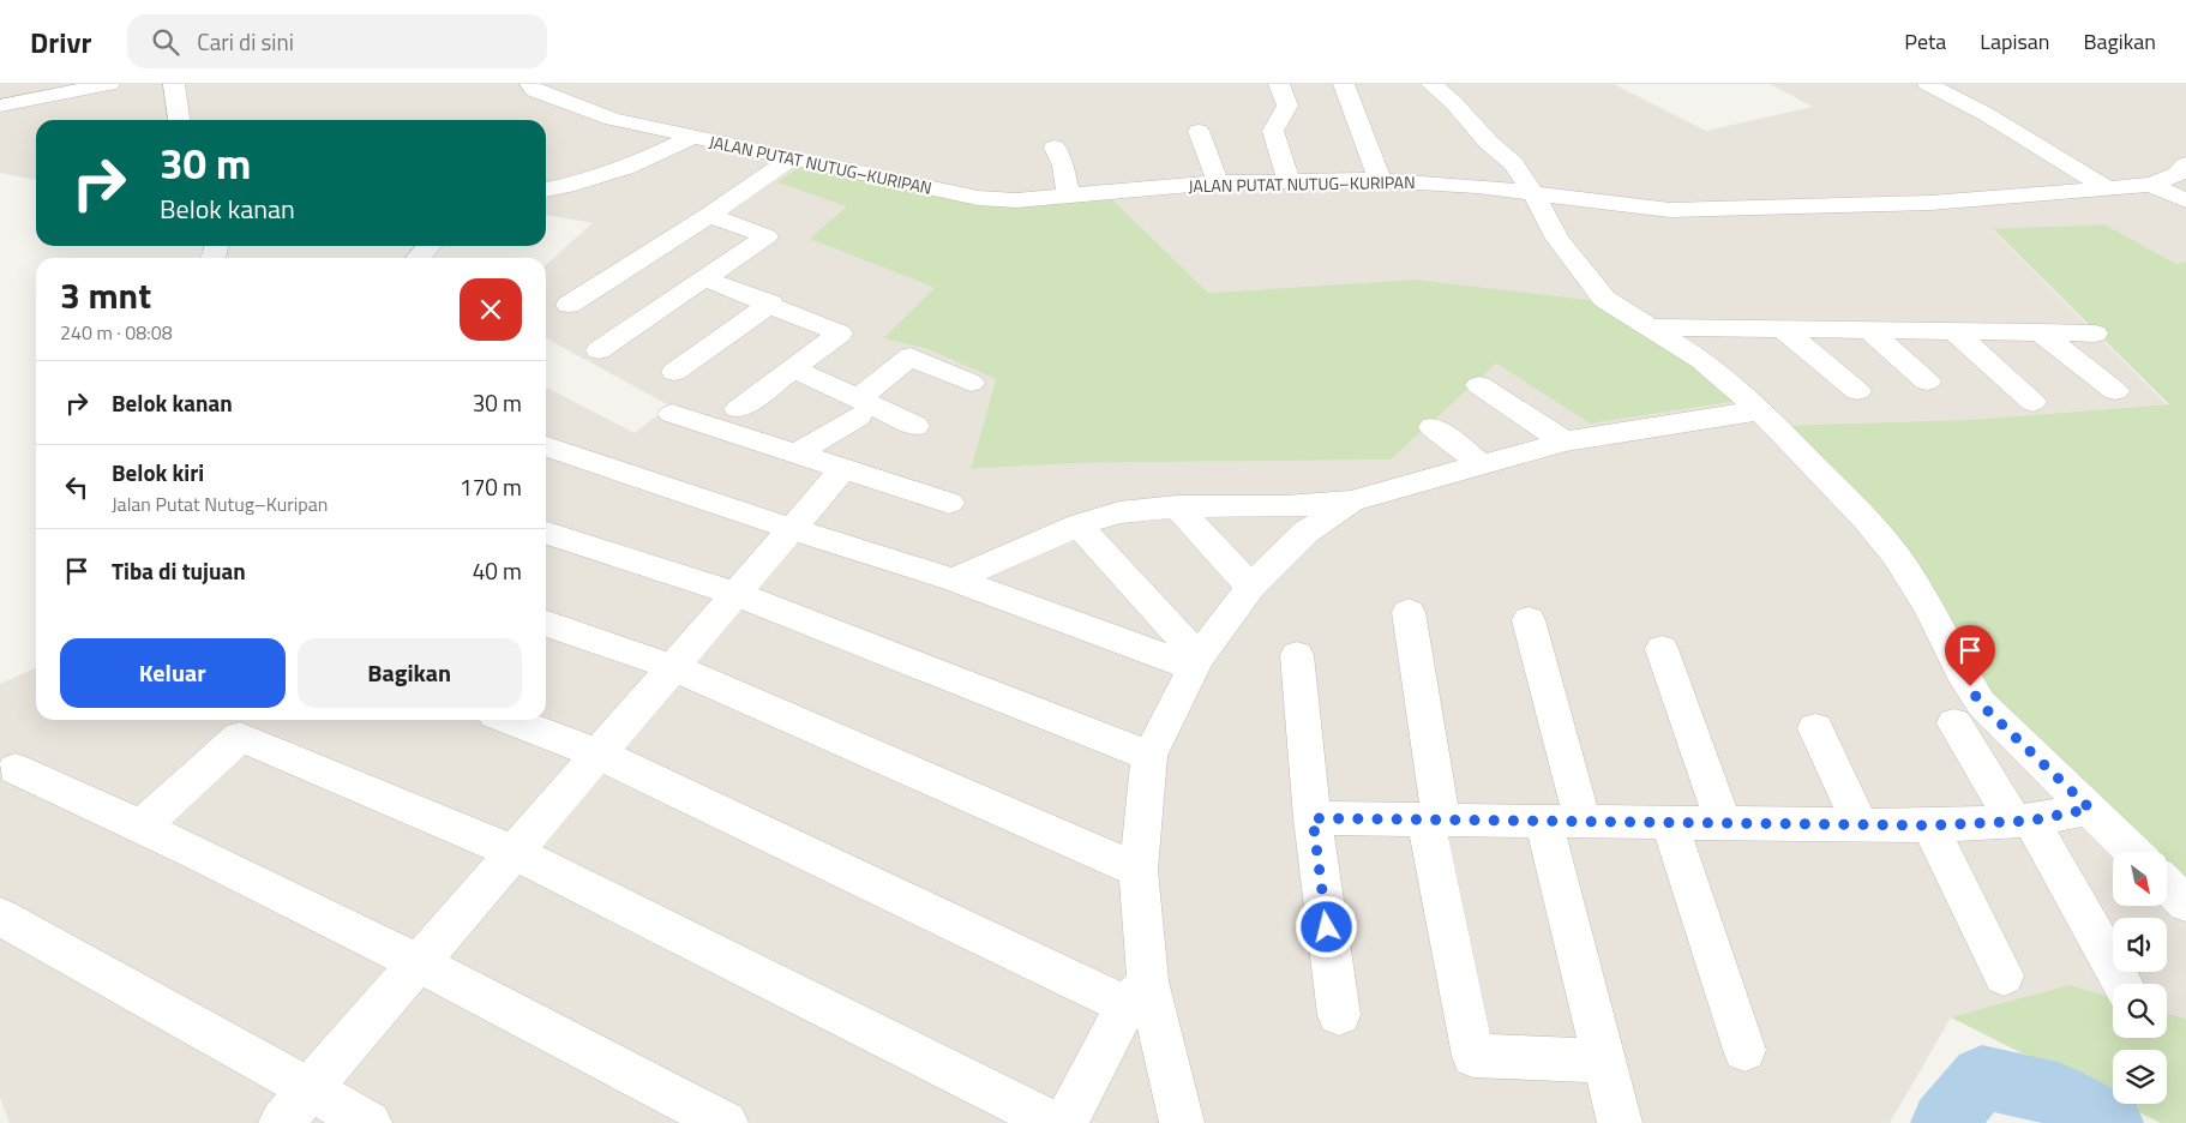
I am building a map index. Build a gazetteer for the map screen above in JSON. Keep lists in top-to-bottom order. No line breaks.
{"streets":{"street":["JALAN PUTAT NUTUG–KURIPAN"]},"north":"bottom right","page":{"header":"Drivr","search":"Cari di sini","nav":["Peta","Lapisan","Bagikan"],"turn":["30 m","Belok kanan"],"heading":["3 mnt","240 m · 08:08"],"list":[{"name":"Belok kanan","value":"30 m"},{"name":"Belok kiri","note":"Jalan Putat Nutug–Kuripan","value":"170 m"},{"name":"Tiba di tujuan","value":"40 m"}],"buttons":["Keluar","Bagikan"]}}
